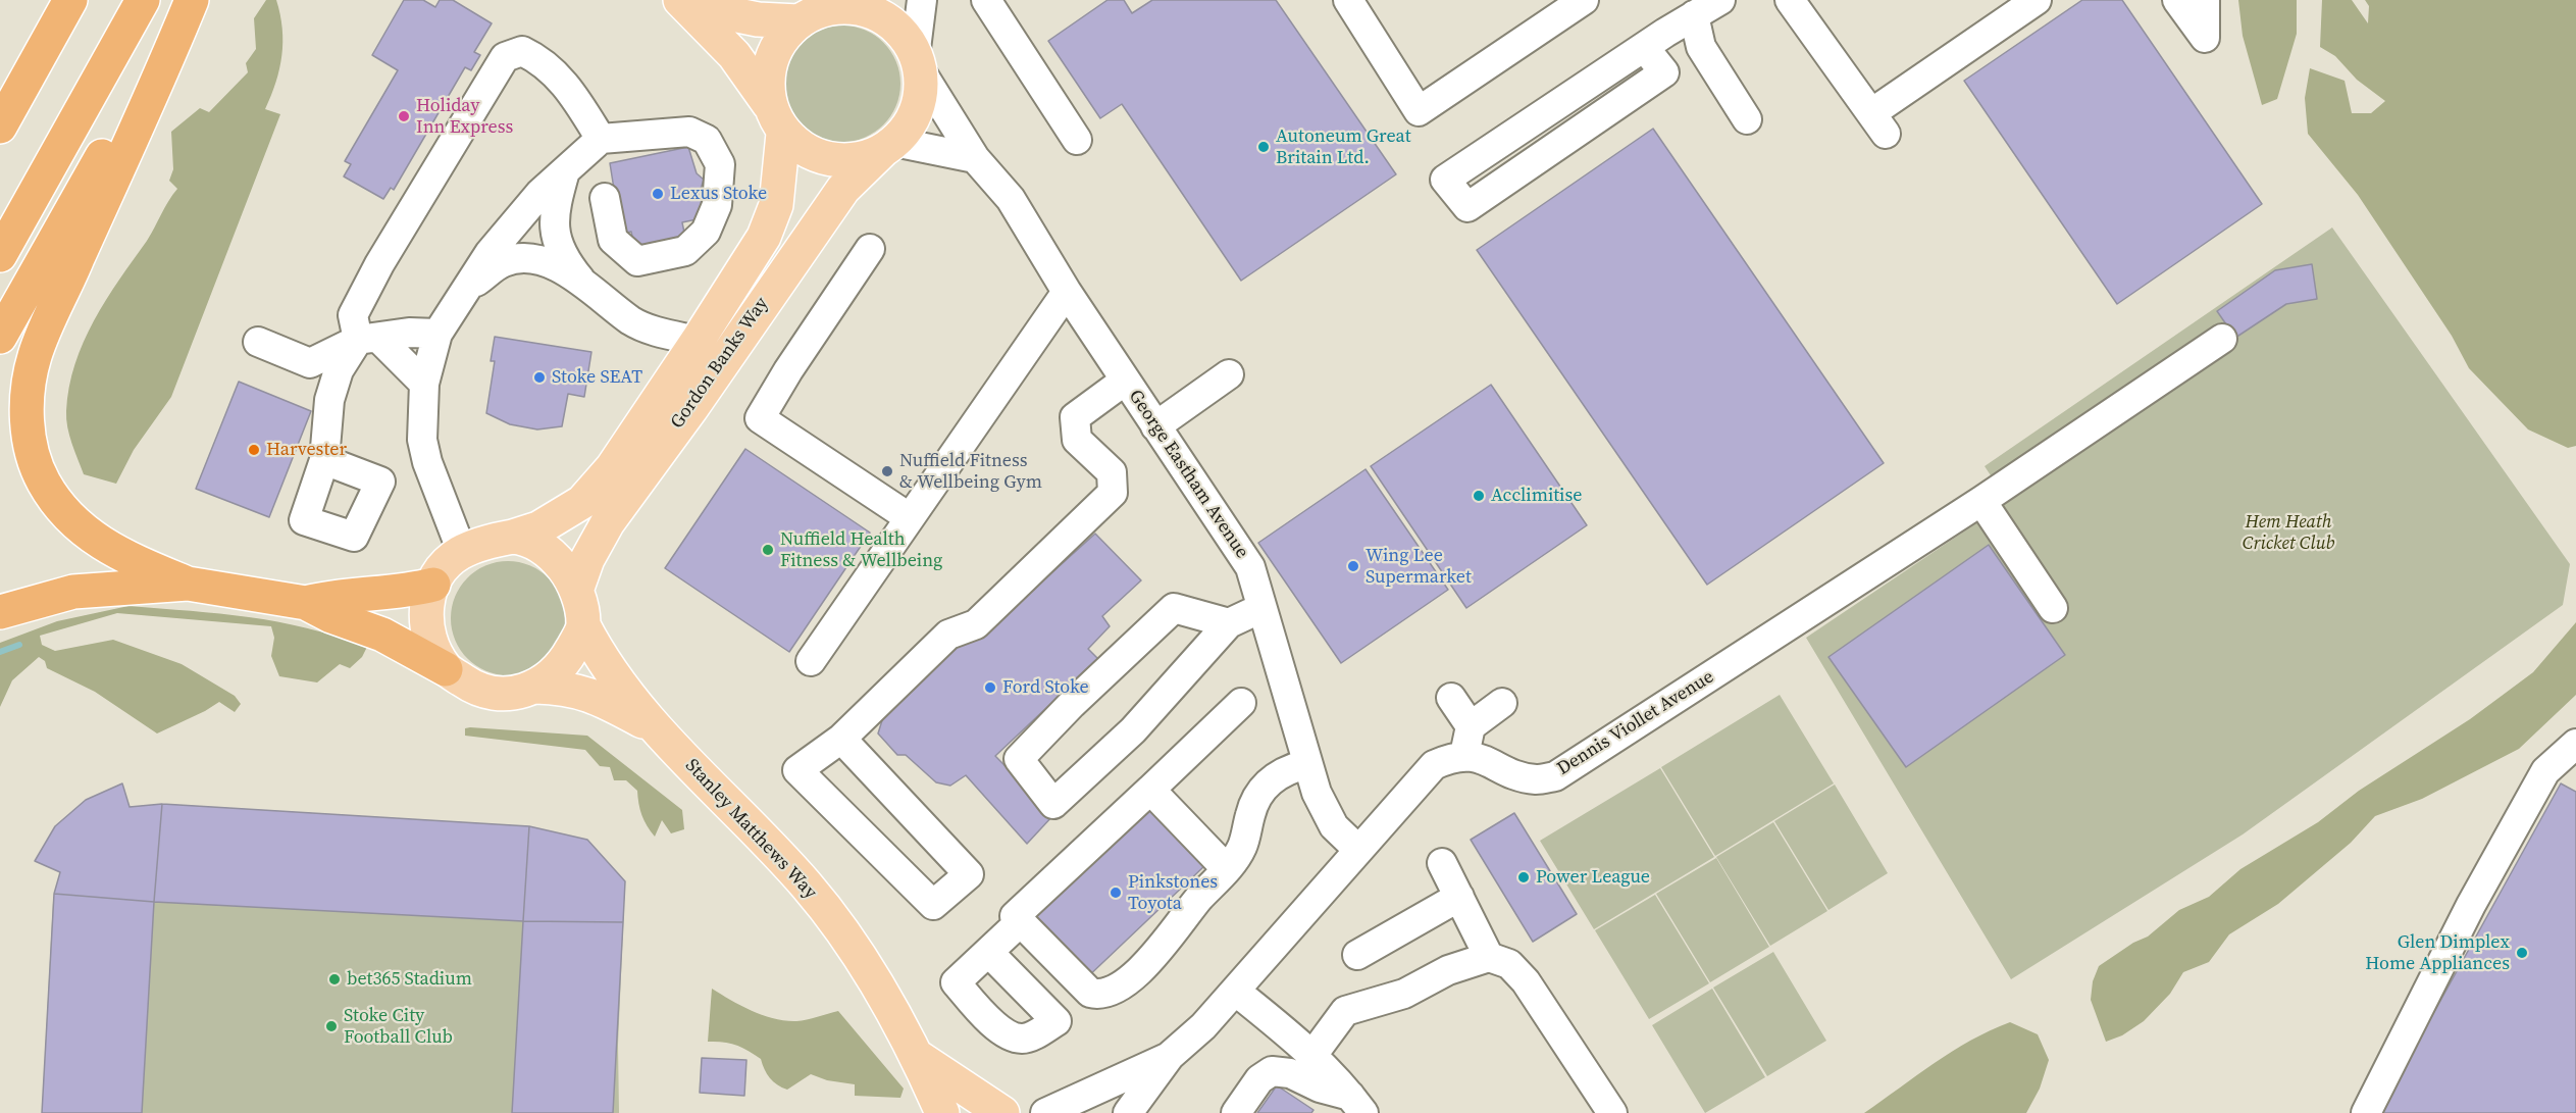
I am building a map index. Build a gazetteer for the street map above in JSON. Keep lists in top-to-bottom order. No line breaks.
{"streets":{"main road":["Gordon Banks Way","Stanley Matthews Way"],"street":["George Eastham Avenue","Dennis Viollet Avenue"]},"crossings":[["Gordon Banks Way","George Eastham Avenue"],["Gordon Banks Way","Stanley Matthews Way"]],"parks":["Hem Heath Cricket Club"],"places":["Holiday Inn Express","Autoneum Great Britain Ltd.","Lexus Stoke","Stoke SEAT","Harvester","Nuffield Fitness & Wellbeing Gym","Acclimitise","Nuffield Health Fitness & Wellbeing","Wing Lee Supermarket","Ford Stoke","Power League","Pinkstones Toyota","Glen Dimplex Home Appliances","bet365 Stadium","Stoke City Football Club"]}
